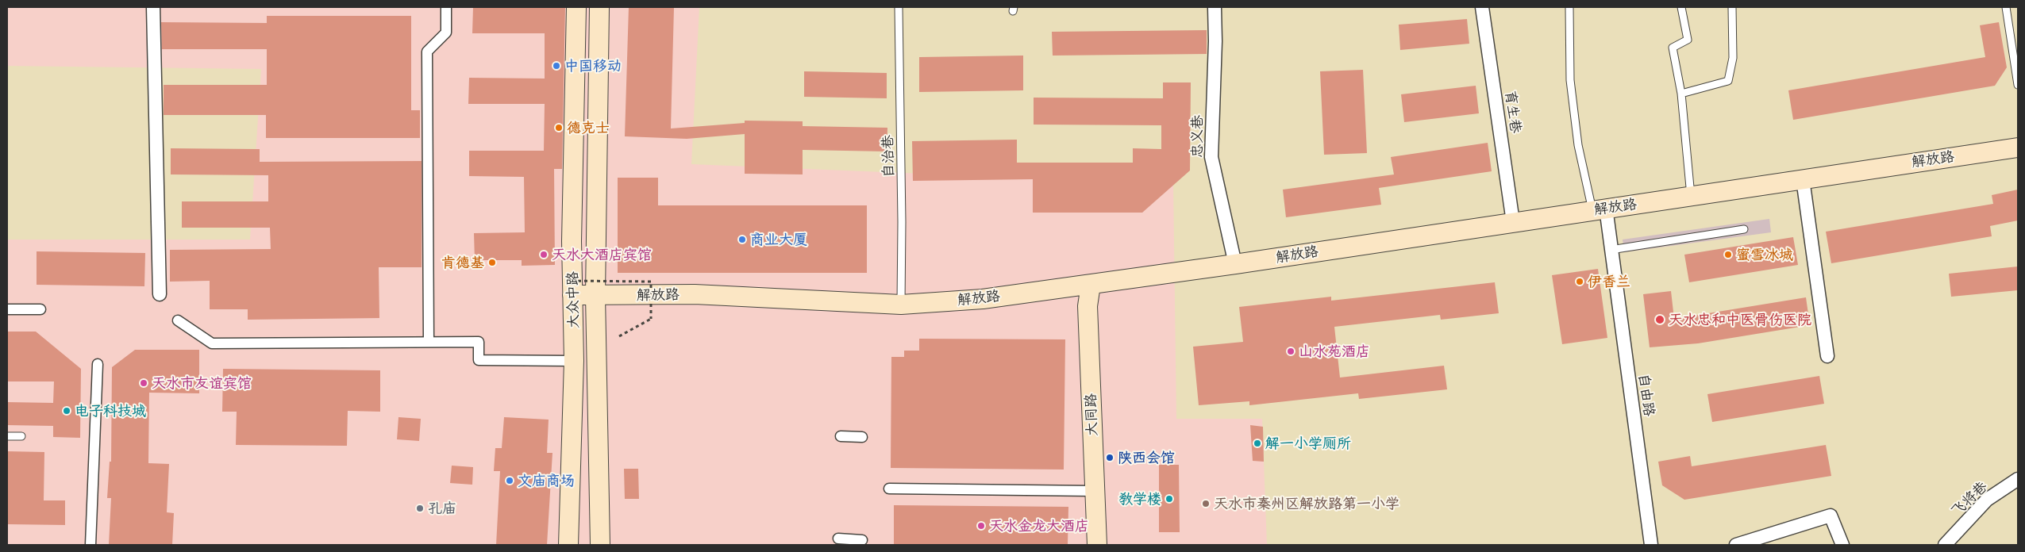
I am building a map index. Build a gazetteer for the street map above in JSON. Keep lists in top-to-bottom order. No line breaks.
{"streets":{"main road":["解放路","大众中路","大同路"],"street":["育生巷","忠义巷","自由路","飞将巷"],"lane":["自治巷"]},"crossings":[["育生巷","解放路"],["忠义巷","解放路"],["自治巷","解放路"],["解放路","大众中路"],["解放路","自由路"],["解放路","大同路"]],"places":["中国移动","德克士","商业大厦","天水大酒店宾馆","蜜雪冰城","肯德基","伊香兰","天水忠和中医骨伤医院","山水苑酒店","天水市友谊宾馆","电子科技城","解一小学厕所","陕西会馆","文庙商场","教学楼","天水市秦州区解放路第一小学","孔庙","天水金龙大酒店"]}
